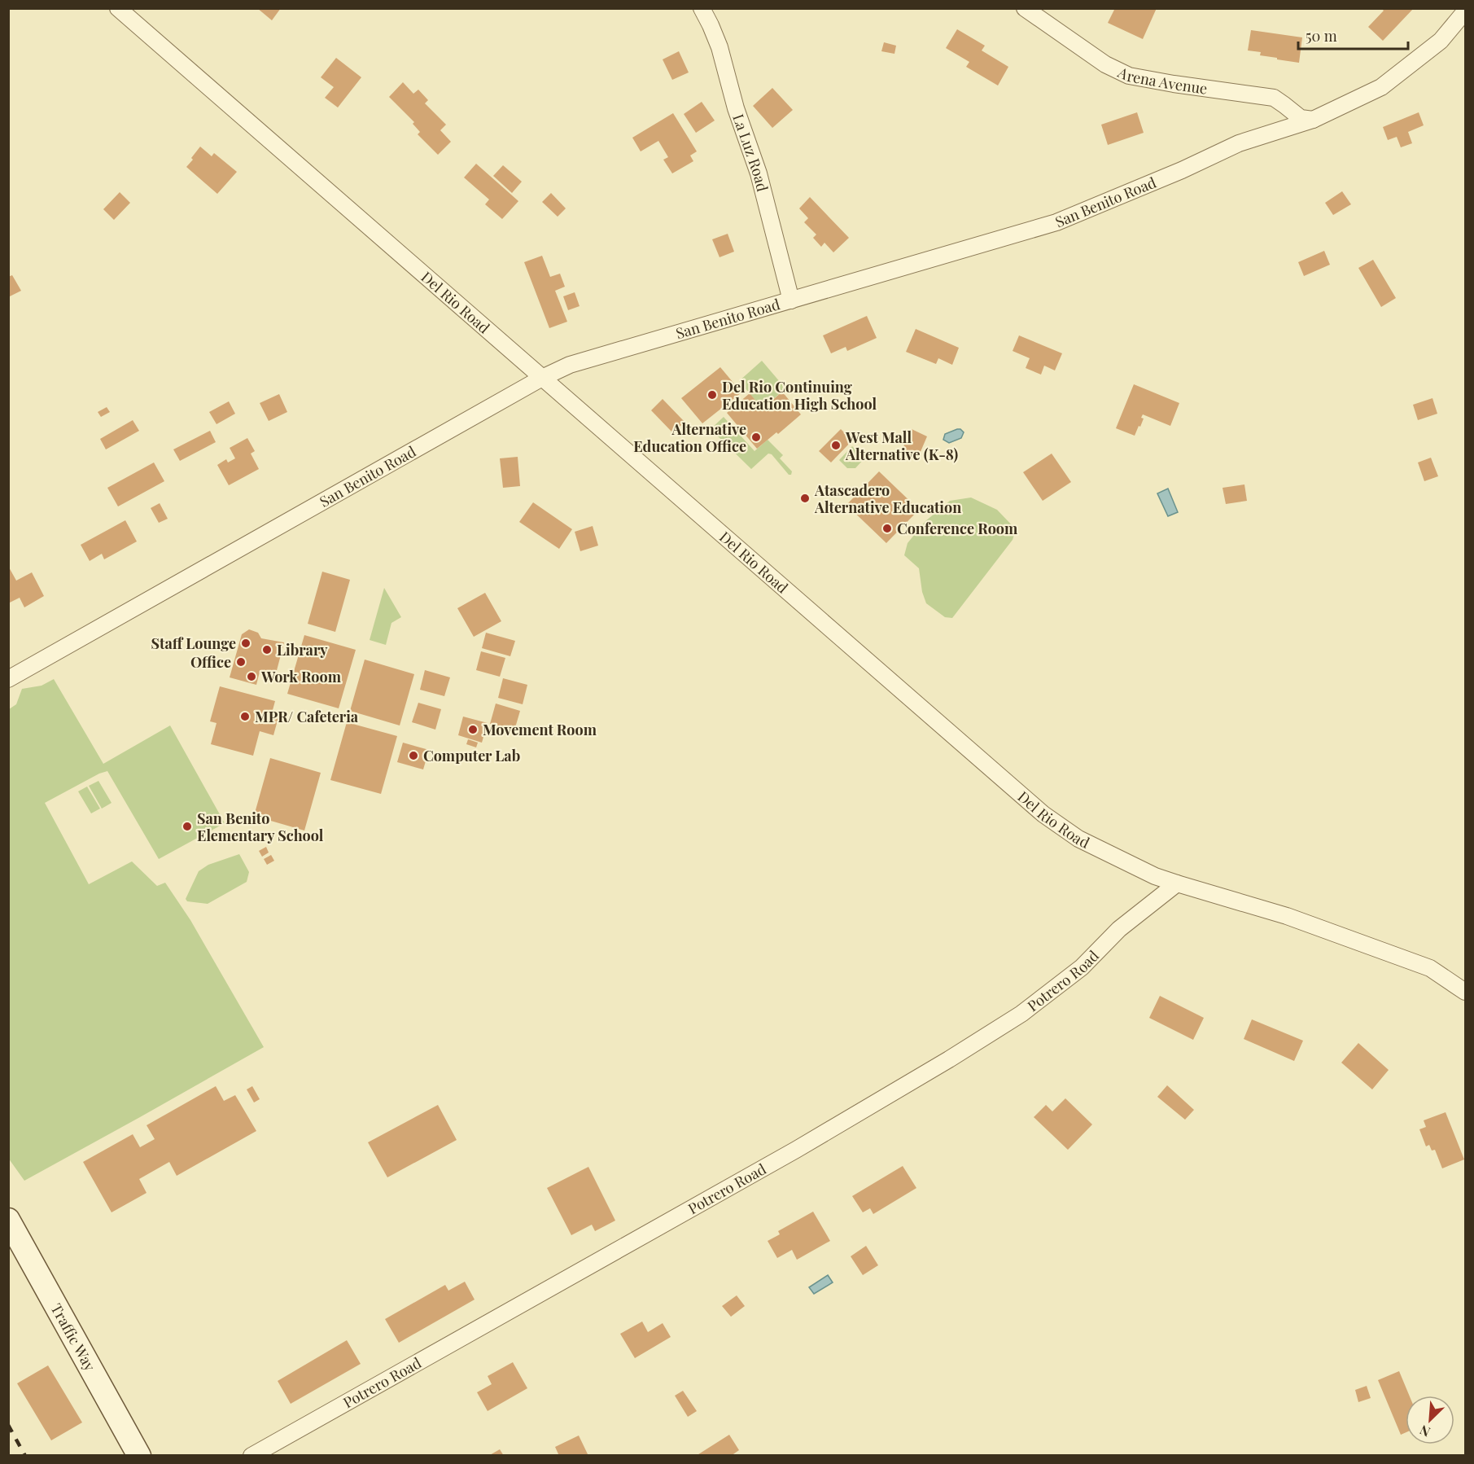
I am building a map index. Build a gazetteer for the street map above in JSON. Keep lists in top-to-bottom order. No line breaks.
{"streets":{"street":["Arena Avenue","La Luz Road","San Benito Road","Del Rio Road","Potrero Road","Traffic Way"]},"crossings":[["Arena Avenue","San Benito Road"],["La Luz Road","San Benito Road"],["San Benito Road","Del Rio Road"],["Del Rio Road","Potrero Road"]],"places":["Del Rio Continuing Education High School","Alternative Education Office","West Mall Alternative (K-8)","Atascadero Alternative Education","Conference Room","Staff Lounge","Library","Office","Work Room","MPR/ Cafeteria","Movement Room","Computer Lab","San Benito Elementary School"],"scale_bar":"50 m","north":"bottom left"}
